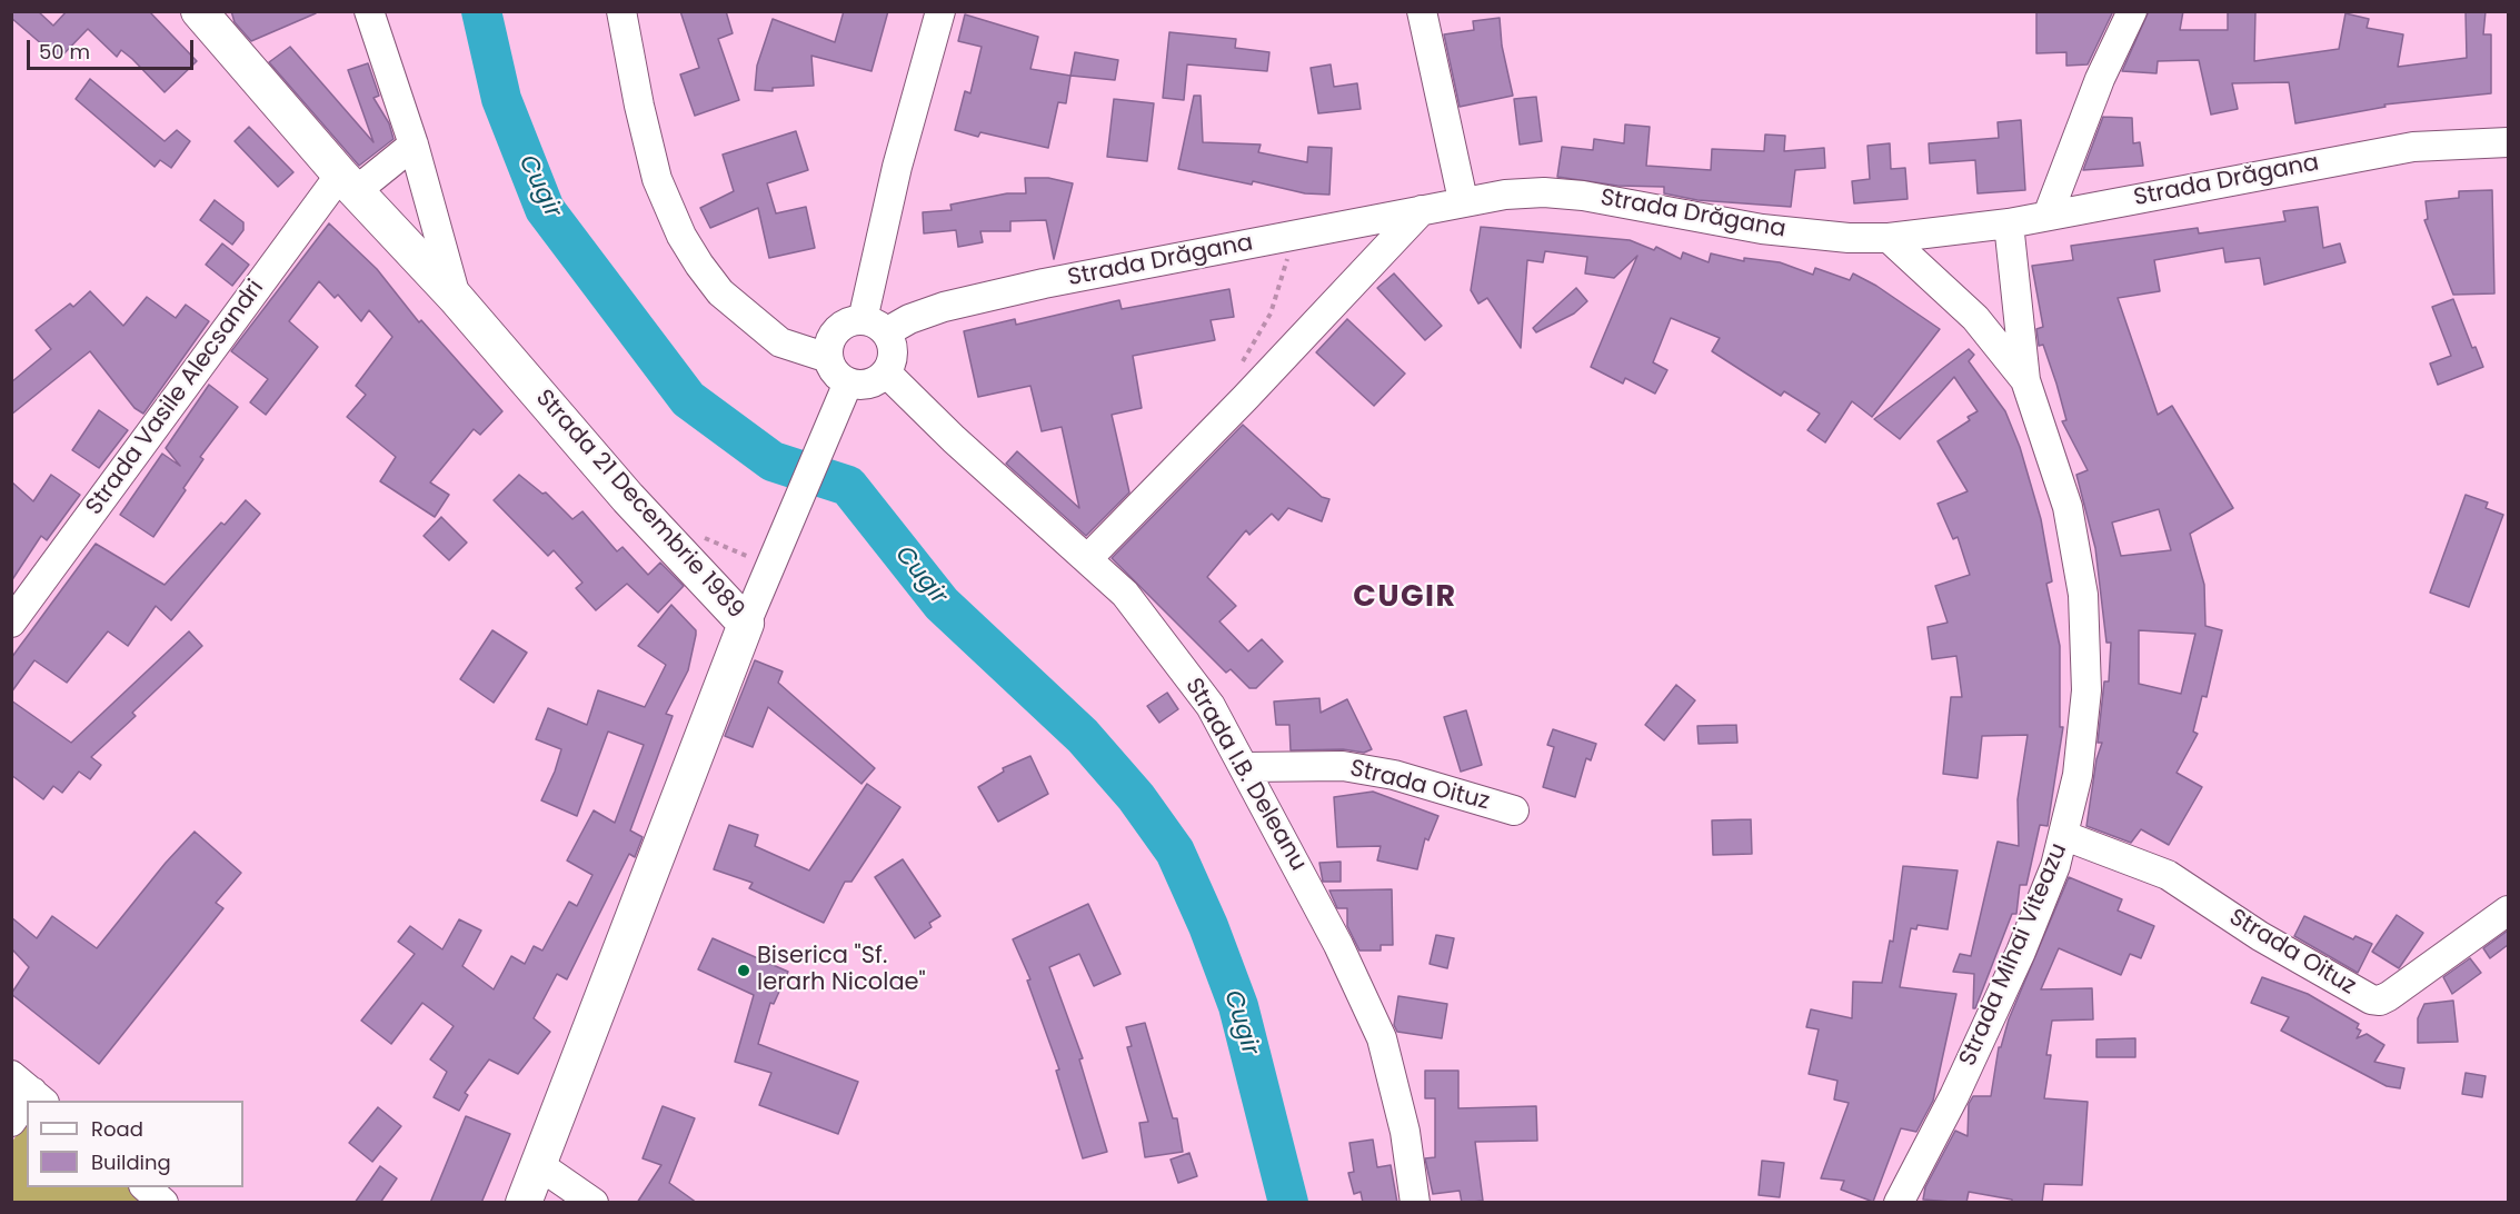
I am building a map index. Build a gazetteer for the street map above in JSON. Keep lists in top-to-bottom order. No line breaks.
{"streets":{"main road":["Strada 21 Decembrie 1989"],"street":["Strada Drăgana","Strada Vasile Alecsandri","Strada I.B. Deleanu","Strada Oituz","Strada Mihai Viteazu"]},"crossings":[["Strada Drăgana","Strada I.B. Deleanu"],["Strada Drăgana","Strada Mihai Viteazu"],["Strada Vasile Alecsandri","Strada 21 Decembrie 1989"],["Strada I.B. Deleanu","Strada Oituz"],["Strada Oituz","Strada Mihai Viteazu"]],"districts":["CUGIR"],"water":["Cugir"],"places":["Biserica \"Sf. Ierarh Nicolae\""],"legend":["Road","Building"],"scale_bar":"50 m"}
